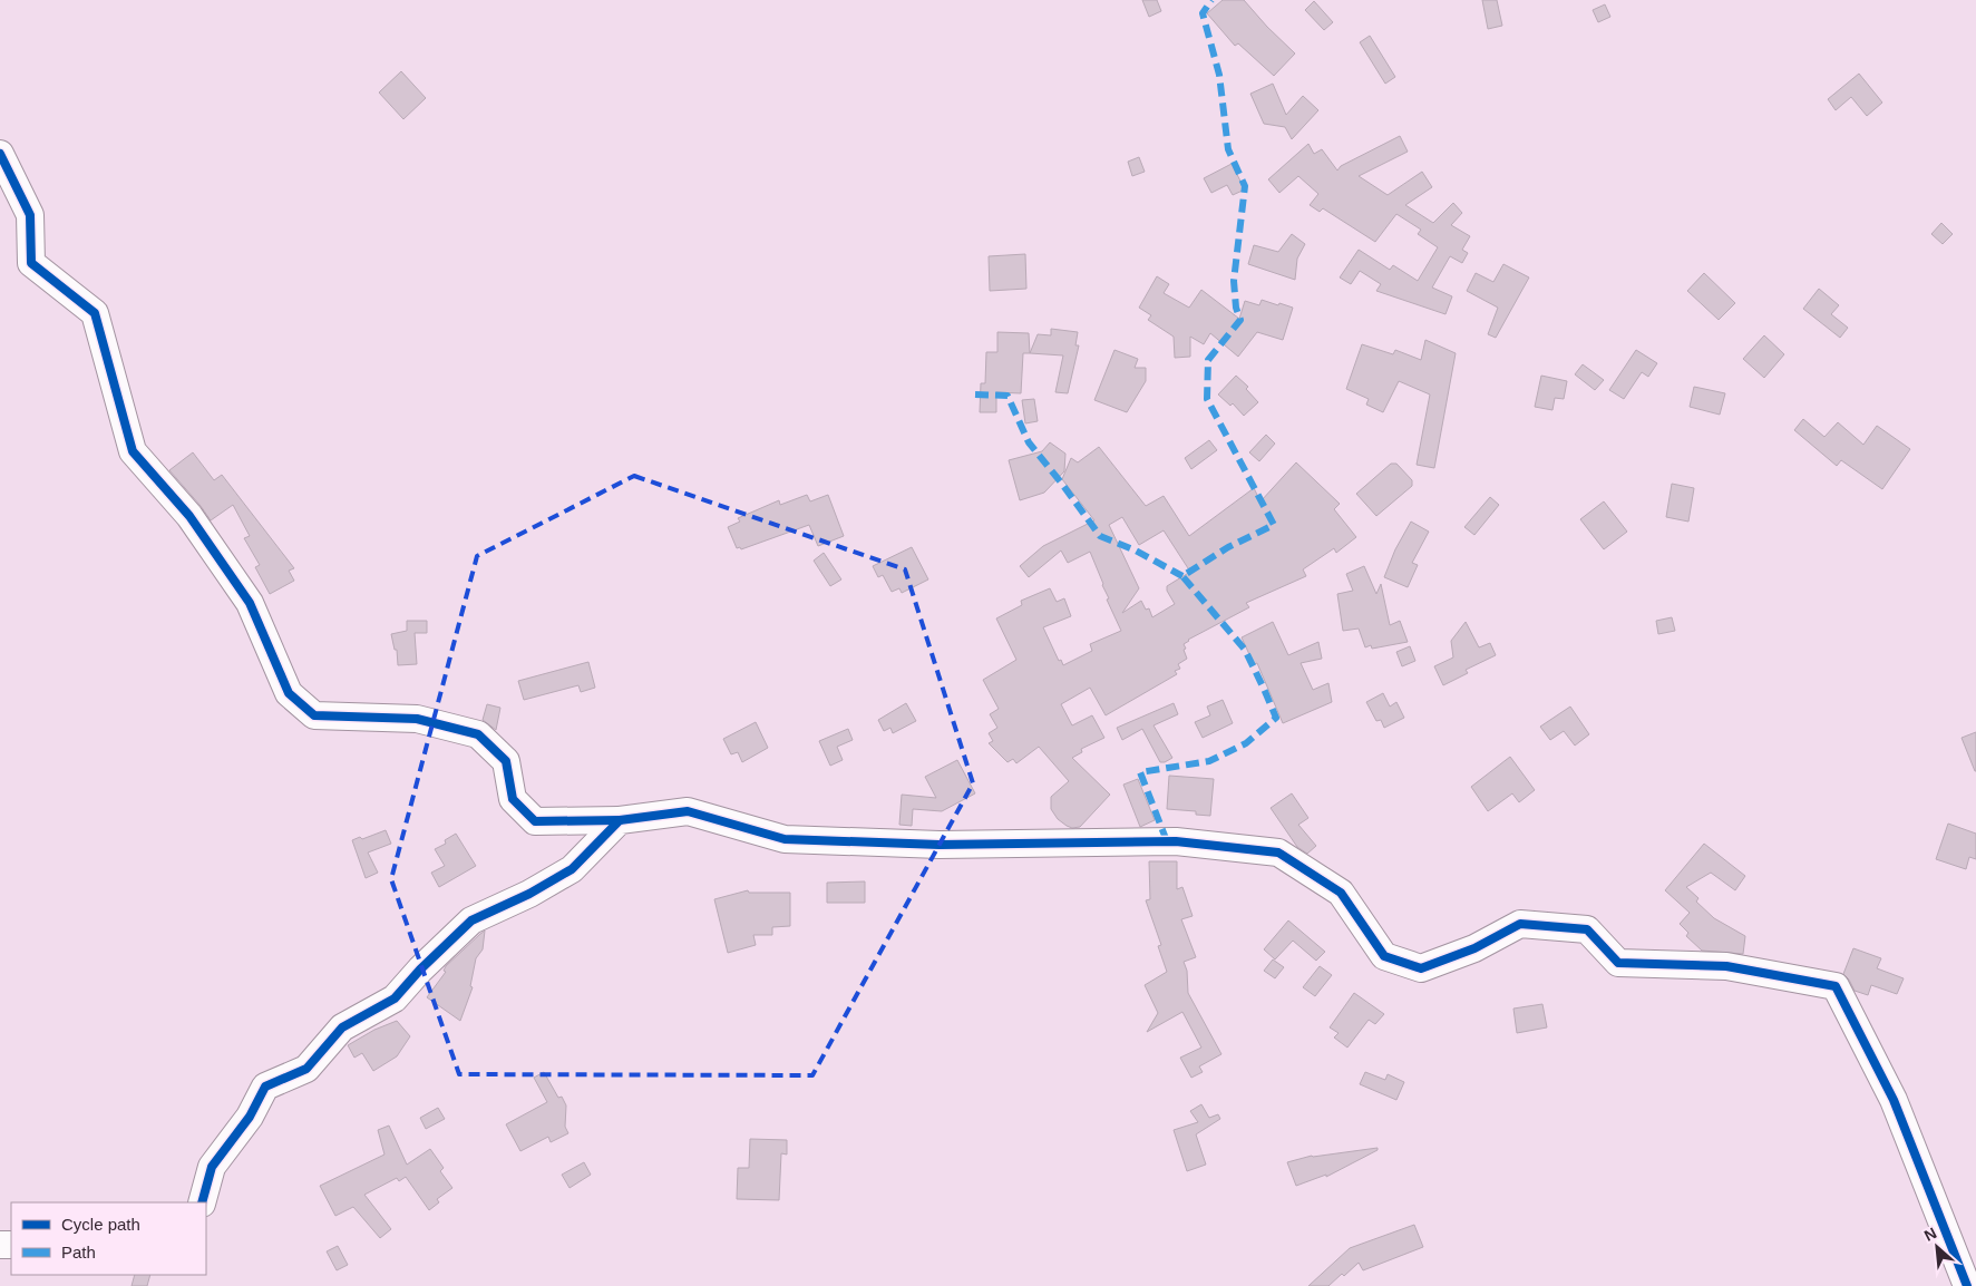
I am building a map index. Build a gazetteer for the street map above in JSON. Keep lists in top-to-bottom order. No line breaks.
{"legend":["Cycle path","Path"],"north":"top left"}
